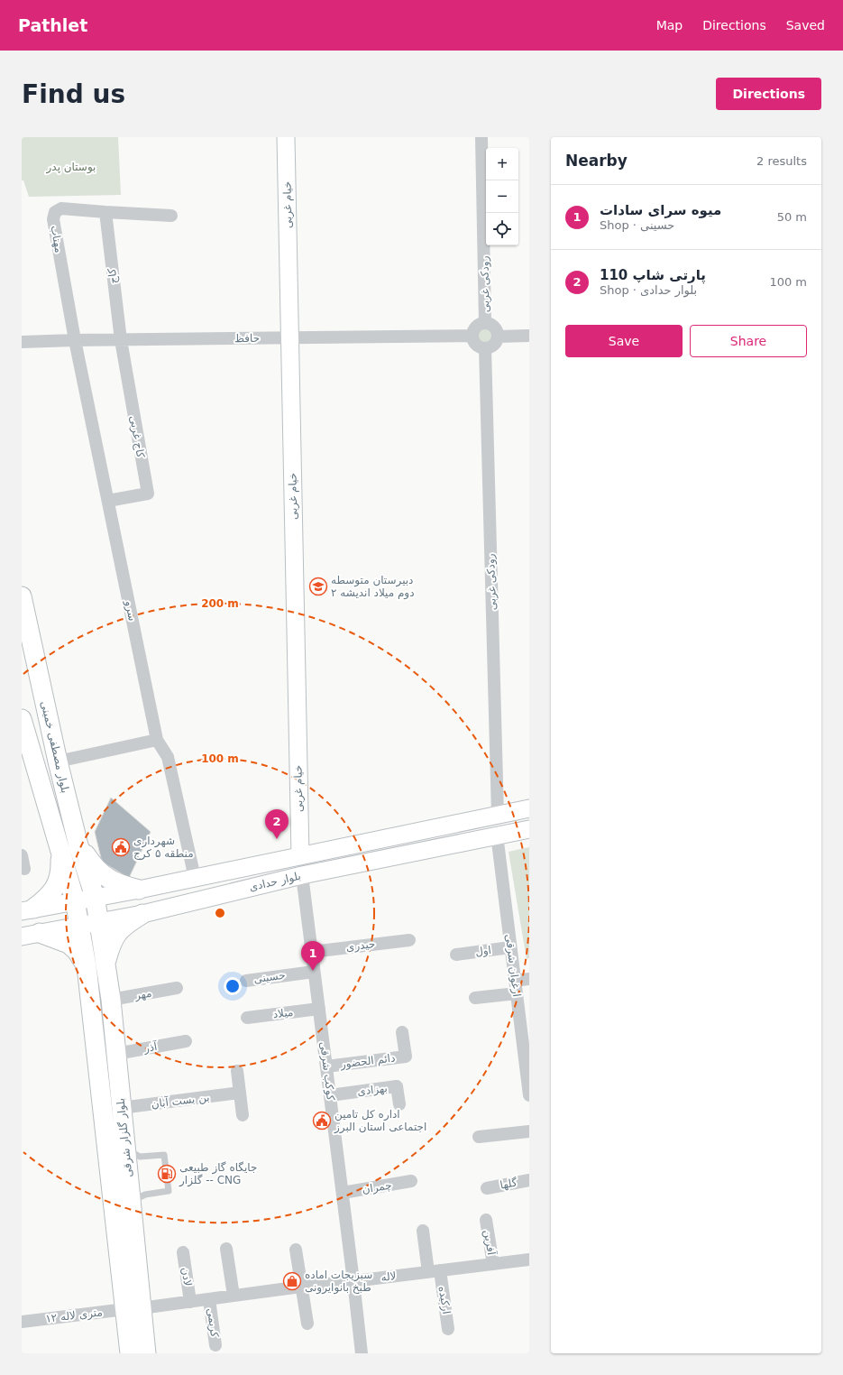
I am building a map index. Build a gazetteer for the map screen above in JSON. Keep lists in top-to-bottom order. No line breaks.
{"streets":{"main road":["خیام غربی","بلوار مصطفی خمینی","بلوار حدادی","بلوار گلزار شرقی"],"street":["مهتاب","کاج","رودکی غربی","حافظ","کاج غربی","سرو","حیدری","اول","ارغوان شرقی","حسینی","مهر","میلاد","آذر","دائم الحضور","کوکب شرقی","بهزادی","بن بست آبان","گلها","چمران","آفرین","لادن","لاله","ارکیده","۱۲ متری لاله","کریمی"]},"crossings":[["خیام غربی","حافظ"],["خیام غربی","بلوار حدادی"],["مهتاب","کاج"],["مهتاب","حافظ"],["مهتاب","سرو"],["کاج","حافظ"],["کاج","کاج غربی"],["رودکی غربی","حافظ"],["رودکی غربی","بلوار حدادی"],["حافظ","کاج غربی"],["حافظ","سرو"],["کاج غربی","سرو"],["سرو","بلوار حدادی"],["بلوار مصطفی خمینی","بلوار حدادی"],["بلوار مصطفی خمینی","بلوار گلزار شرقی"],["بلوار حدادی","ارغوان شرقی"],["بلوار حدادی","کوکب شرقی"],["بلوار حدادی","بلوار گلزار شرقی"],["حیدری","کوکب شرقی"],["اول","ارغوان شرقی"],["حسینی","کوکب شرقی"],["مهر","بلوار گلزار شرقی"],["میلاد","کوکب شرقی"],["آذر","بلوار گلزار شرقی"],["دائم الحضور","کوکب شرقی"],["کوکب شرقی","بهزادی"],["کوکب شرقی","چمران"],["کوکب شرقی","لاله"],["بن بست آبان","بلوار گلزار شرقی"],["بلوار گلزار شرقی","لاله"],["بلوار گلزار شرقی","۱۲ متری لاله"],["آفرین","لاله"],["لادن","لاله"],["لاله","ارکیده"],["لاله","۱۲ متری لاله"],["لاله","کریمی"]],"parks":["بوستان پدر"],"places":{"school or university":["دبیرستان متوسطه دوم میلاد اندیشه ۲"],"public building":["شهرداری منطقه ۵ کرج","اداره کل تامین اجتماعی استان البرز"],"fuel station":["جایگاه گاز طبیعی گلزار -- CNG"],"shop":["سبزیجات اماده طبخ بانوایرونی"]},"page":{"header":"Pathlet","nav":["Map","Directions","Saved"],"buttons":["Directions",["Save","Share"]],"title":"Find us","heading":["Nearby","2 results"],"map_buttons":["+","−"],"list":[{"mark":"1","name":"میوه سرای سادات","note":"Shop · حسینی","value":"50 m"},{"mark":"2","name":"پارتی شاپ 110","note":"Shop · بلوار حدادی","value":"100 m"}],"pins":["2","1"]},"rings":["200 m","100 m"]}
